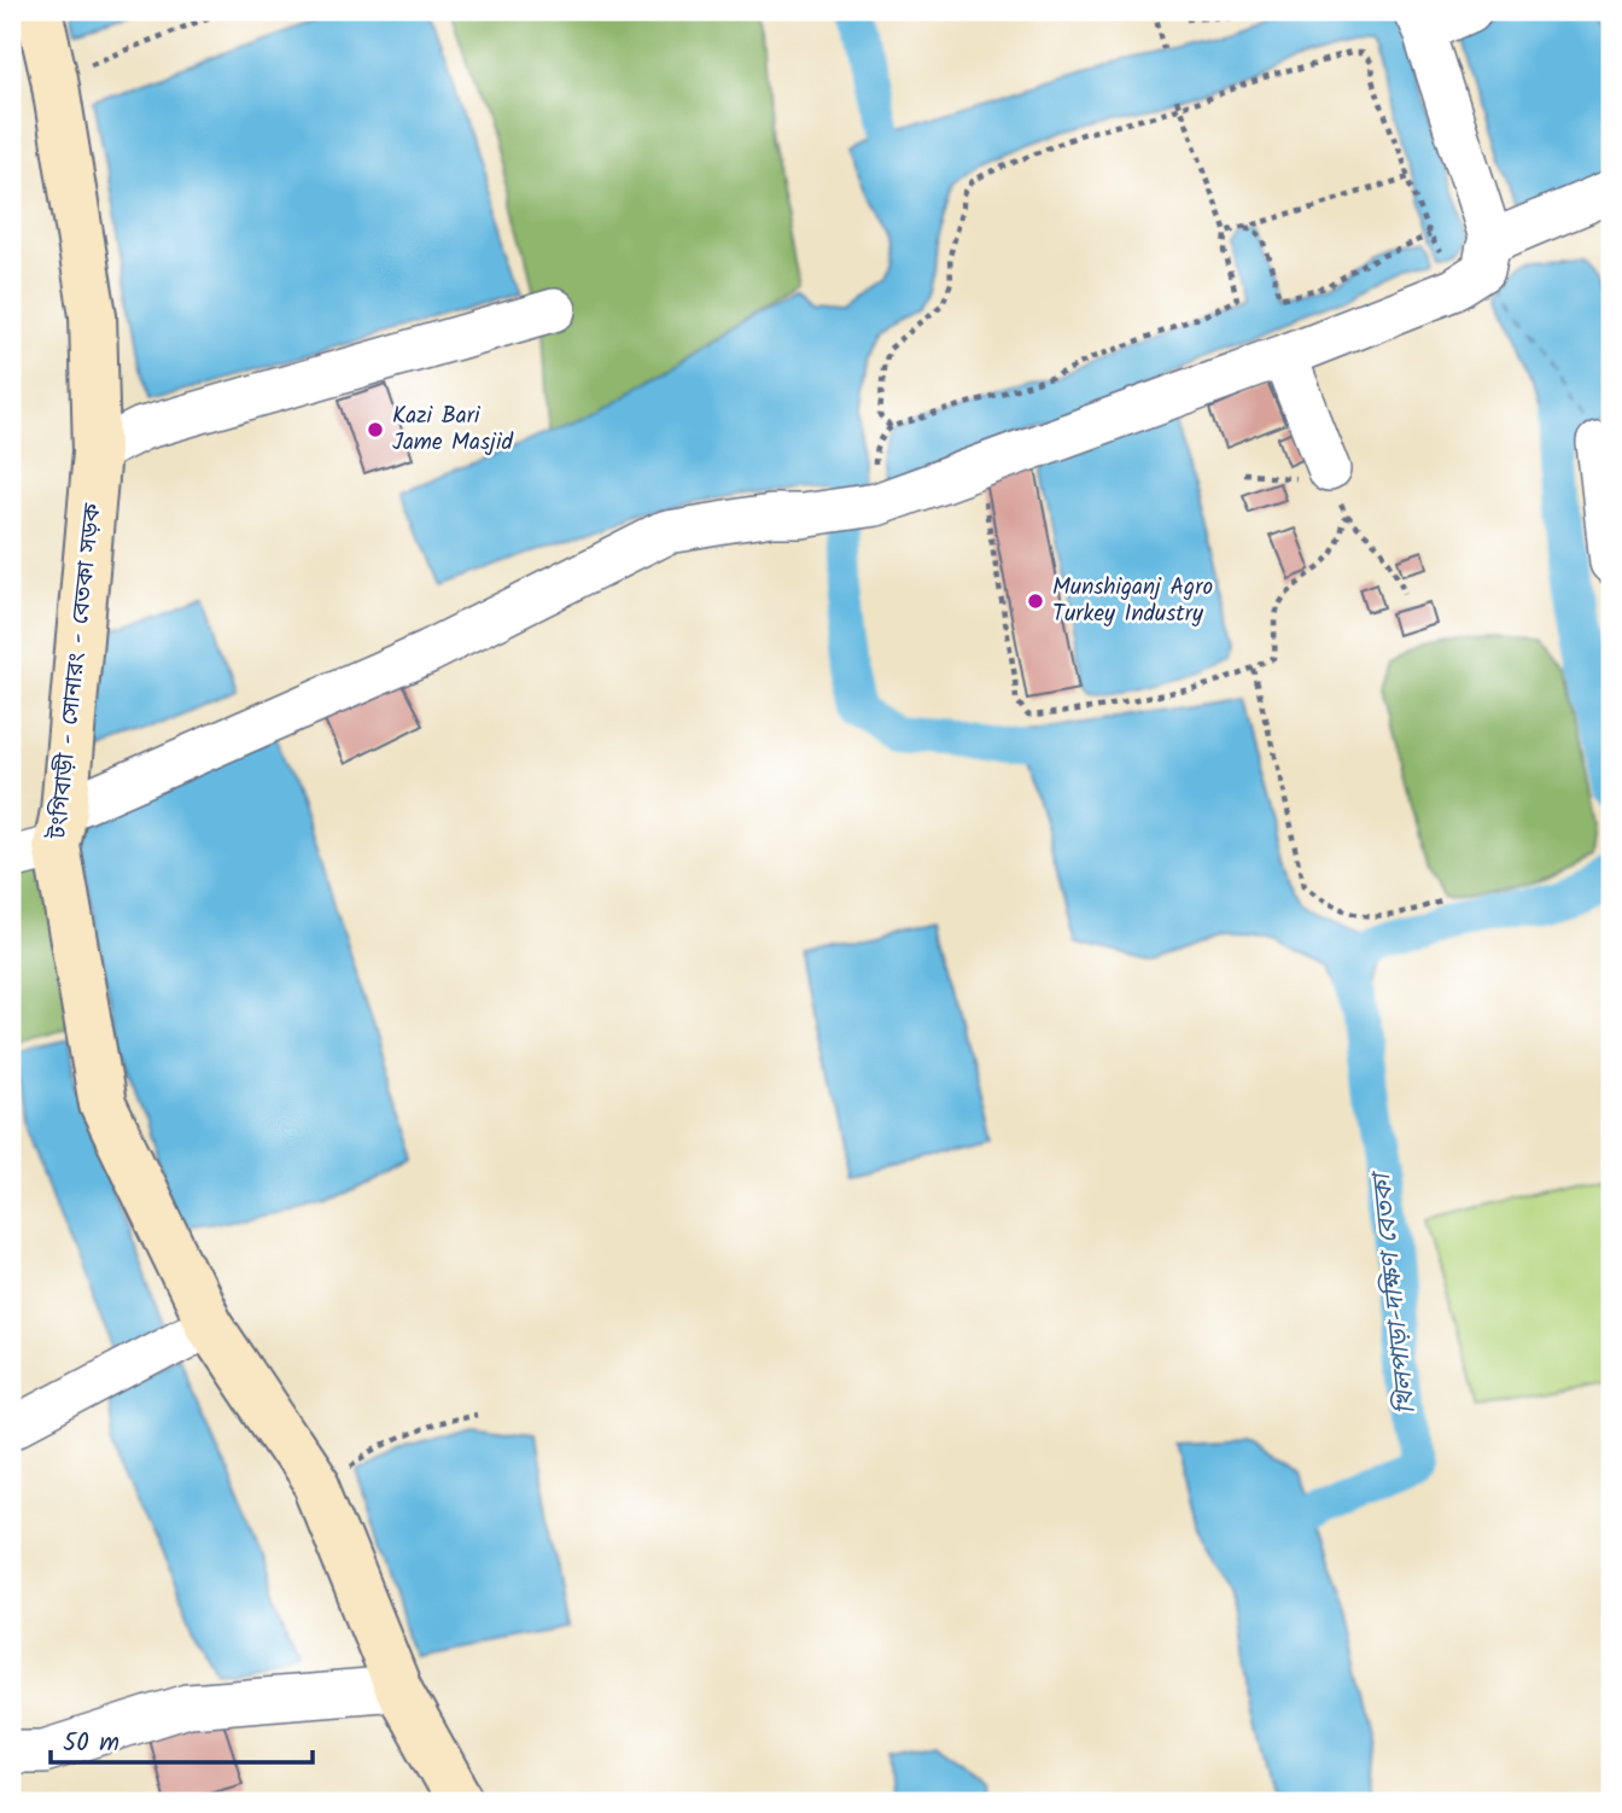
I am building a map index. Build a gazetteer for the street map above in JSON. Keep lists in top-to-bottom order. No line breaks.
{"streets":{"street":["টংগিবাড়ী - সোনারং - বেতকা সড়ক"]},"water":["খিলপাড়া-দক্ষিণ বেতকা"],"places":["Kazi Bari Jame Masjid","Munshiganj Agro Turkey Industry"],"scale_bar":"50 m"}
